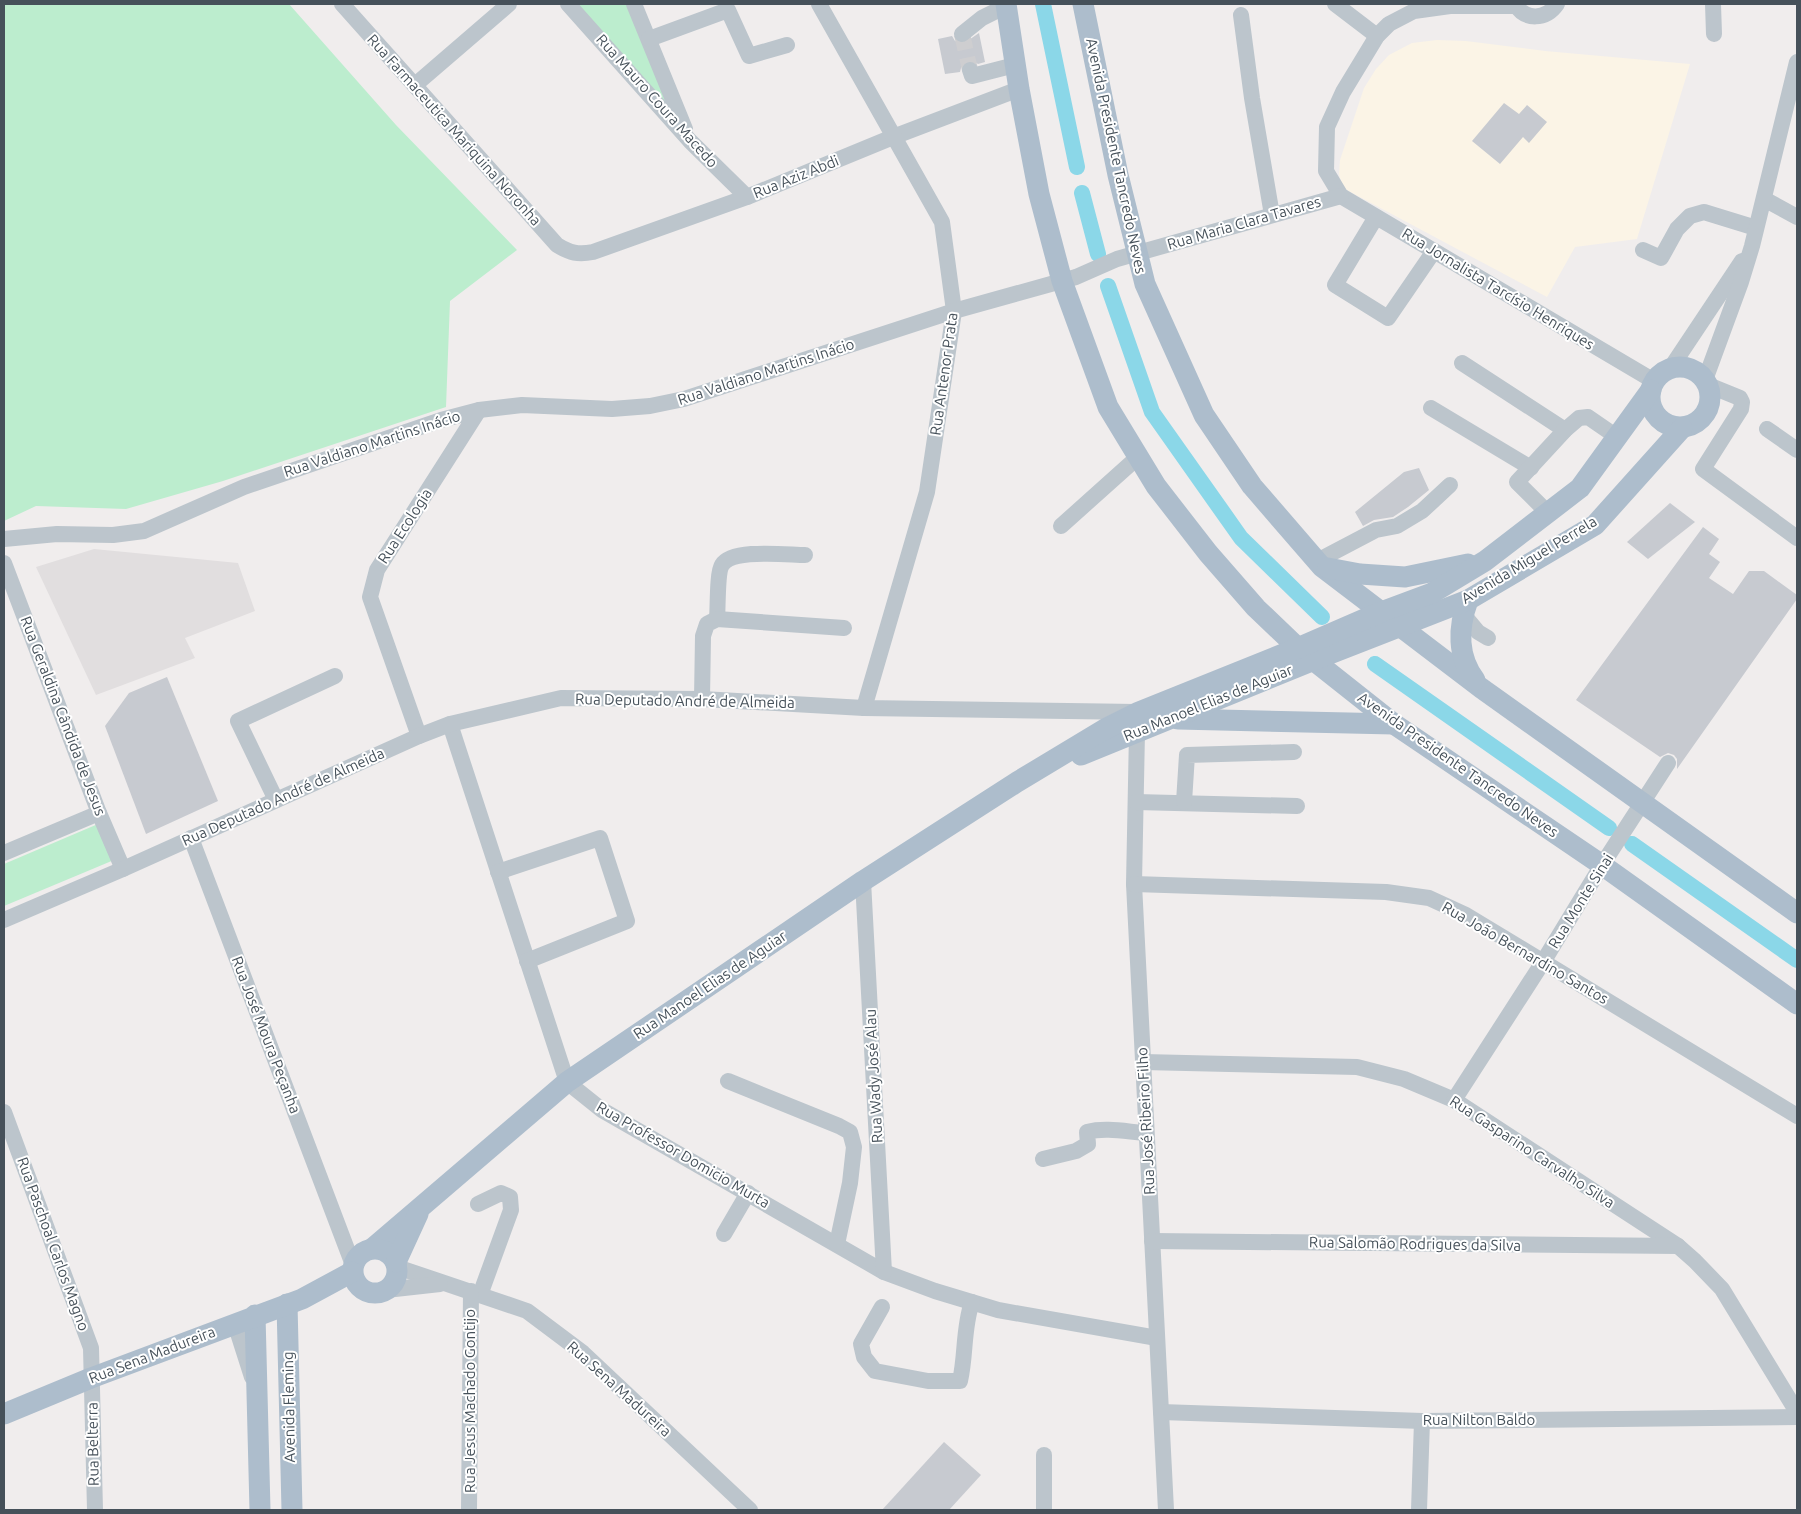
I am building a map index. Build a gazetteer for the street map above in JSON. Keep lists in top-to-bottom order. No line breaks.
{"streets":{"main road":["Avenida Presidente Tancredo Neves","Avenida Miguel Perrela","Rua Manoel Elias de Aguiar","Rua Sena Madureira","Avenida Fleming"],"street":["Rua Mauro Coura Macedo","Rua Farmaceutica Mariquina Noronha","Rua Aziz Abdi","Rua Maria Clara Tavares","Rua Jornalista Tarcísio Henriques","Rua Valdiano Martins Inácio","Rua Antenor Prata","Rua Ecologia","Rua Deputado André de Almeida","Rua Geraldina Cândida de Jesus","Rua Monte Sinai","Rua João Bernardino Santos","Rua José Moura Peçanha","Rua Wady José Alau","Rua José Ribeiro Filho","Rua Gasparino Carvalho Silva","Rua Professor Domicio Murta","Rua Paschoal Carlos Magno","Rua Salomão Rodrigues da Silva","Rua Jesus Machado Gontijo","Rua Nilton Baldo","Rua Belterra"]},"crossings":[["Rua Mauro Coura Macedo","Rua Aziz Abdi"],["Rua Farmaceutica Mariquina Noronha","Rua Aziz Abdi"],["Avenida Presidente Tancredo Neves","Rua Aziz Abdi"],["Avenida Presidente Tancredo Neves","Rua Maria Clara Tavares"],["Avenida Presidente Tancredo Neves","Rua Valdiano Martins Inácio"],["Avenida Presidente Tancredo Neves","Avenida Miguel Perrela"],["Avenida Presidente Tancredo Neves","Rua Manoel Elias de Aguiar"],["Avenida Presidente Tancredo Neves","Rua Monte Sinai"],["Rua Aziz Abdi","Rua Antenor Prata"],["Rua Maria Clara Tavares","Rua Jornalista Tarcísio Henriques"],["Rua Maria Clara Tavares","Rua Valdiano Martins Inácio"],["Rua Jornalista Tarcísio Henriques","Avenida Miguel Perrela"],["Rua Valdiano Martins Inácio","Rua Antenor Prata"],["Rua Valdiano Martins Inácio","Rua Ecologia"],["Rua Antenor Prata","Rua Deputado André de Almeida"],["Rua Ecologia","Rua Deputado André de Almeida"],["Avenida Miguel Perrela","Rua Manoel Elias de Aguiar"],["Rua Deputado André de Almeida","Rua Manoel Elias de Aguiar"],["Rua Deputado André de Almeida","Rua Geraldina Cândida de Jesus"],["Rua Deputado André de Almeida","Rua José Moura Peçanha"],["Rua Deputado André de Almeida","Rua José Ribeiro Filho"],["Rua Manoel Elias de Aguiar","Rua José Moura Peçanha"],["Rua Manoel Elias de Aguiar","Rua Wady José Alau"],["Rua Manoel Elias de Aguiar","Rua José Ribeiro Filho"],["Rua Manoel Elias de Aguiar","Rua Professor Domicio Murta"],["Rua Manoel Elias de Aguiar","Rua Sena Madureira"],["Rua Monte Sinai","Rua João Bernardino Santos"],["Rua Monte Sinai","Rua Gasparino Carvalho Silva"],["Rua João Bernardino Santos","Rua José Ribeiro Filho"],["Rua José Moura Peçanha","Rua Sena Madureira"],["Rua Wady José Alau","Rua Professor Domicio Murta"],["Rua José Ribeiro Filho","Rua Gasparino Carvalho Silva"],["Rua José Ribeiro Filho","Rua Professor Domicio Murta"],["Rua José Ribeiro Filho","Rua Salomão Rodrigues da Silva"],["Rua José Ribeiro Filho","Rua Nilton Baldo"],["Rua Gasparino Carvalho Silva","Rua Salomão Rodrigues da Silva"],["Rua Paschoal Carlos Magno","Rua Sena Madureira"],["Rua Paschoal Carlos Magno","Rua Belterra"],["Rua Sena Madureira","Rua Jesus Machado Gontijo"],["Rua Sena Madureira","Avenida Fleming"],["Rua Sena Madureira","Rua Belterra"]]}
